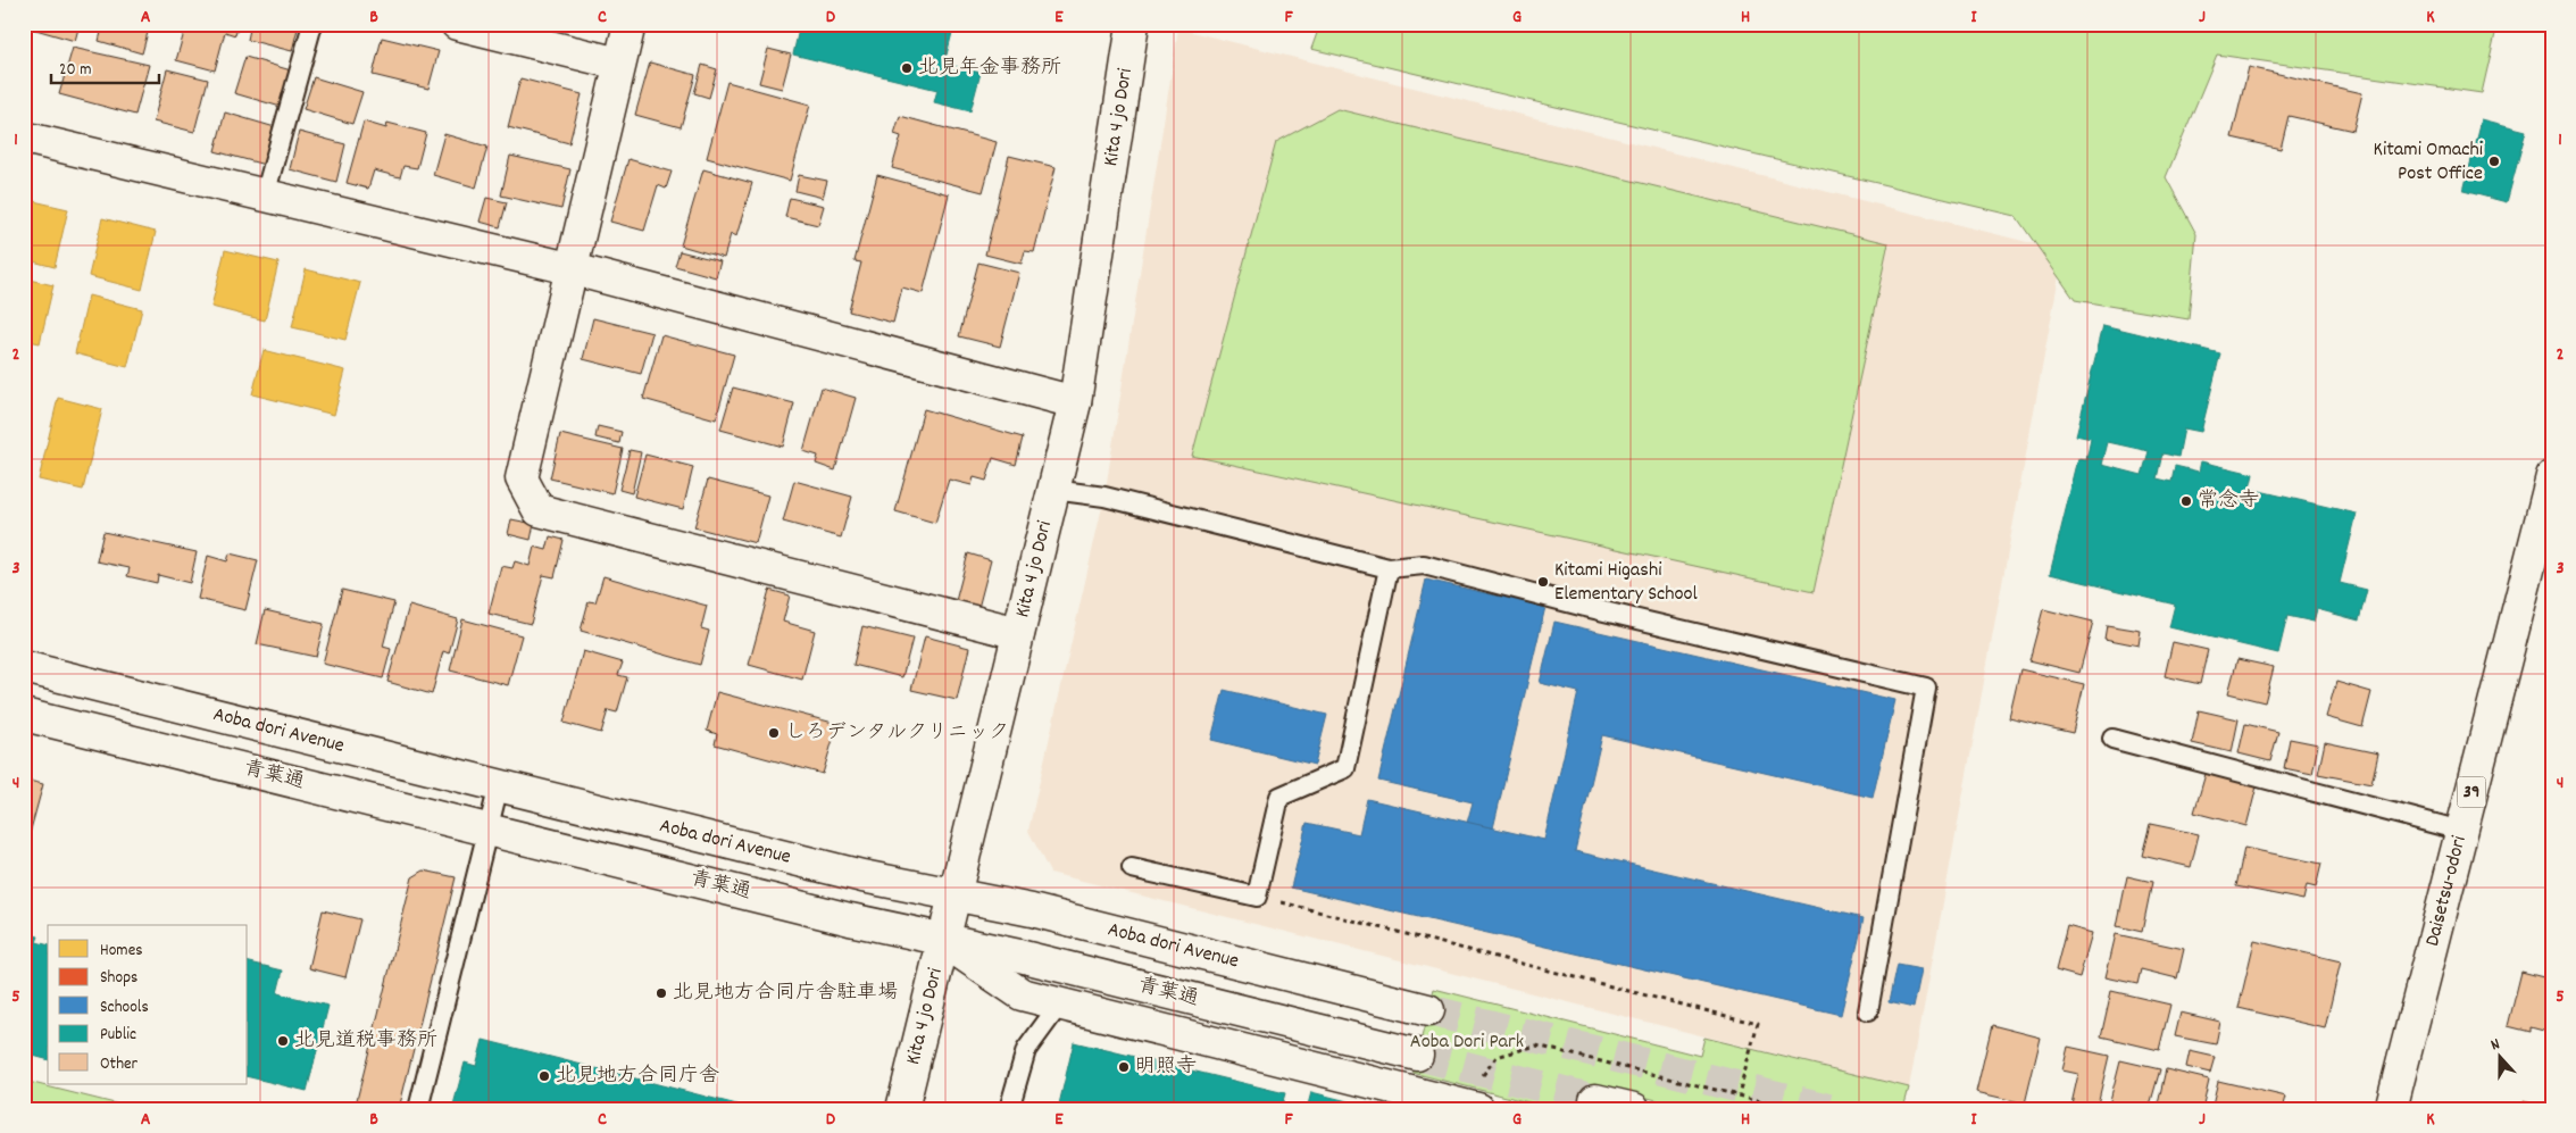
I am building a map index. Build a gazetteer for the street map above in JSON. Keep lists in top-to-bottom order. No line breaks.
{"streets":{"main road":["Kita 4 jo Dori","Aoba dori Avenue","青葉通","39","Daisetsu-odori"]},"crossings":[["Kita 4 jo Dori","Aoba dori Avenue"],["Kita 4 jo Dori","青葉通"]],"parks":["Aoba Dori Park"],"places":["北見年金事務所","Kitami Omachi Post Office","常念寺","Kitami Higashi Elementary School","しろデンタルクリニック","北見地方合同庁舎駐車場","北見道税事務所","明照寺","北見地方合同庁舎"],"legend":["Homes","Shops","Schools","Public","Other"],"scale_bar":"20 m","north":"top","grid":{"columns":["A","B","C","D","E","F","G","H","I","J","K"],"rows":["1","2","3","4","5"]}}
